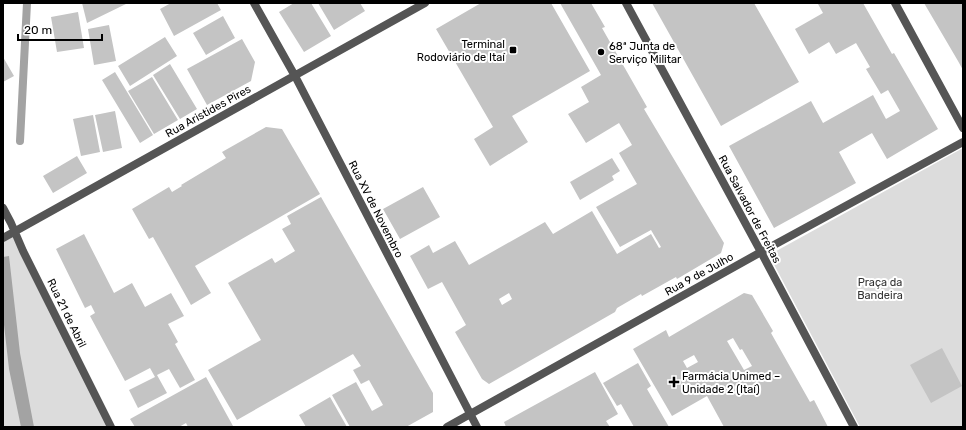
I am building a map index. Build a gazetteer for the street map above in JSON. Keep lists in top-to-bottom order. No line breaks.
{"streets":{"street":["Rua Aristides Pires","Rua XV de Novembro","Rua Salvador de Freitas","Rua 9 de Julho","Rua 21 de Abril"]},"crossings":[["Rua Aristides Pires","Rua XV de Novembro"],["Rua Aristides Pires","Rua 21 de Abril"],["Rua XV de Novembro","Rua 9 de Julho"],["Rua Salvador de Freitas","Rua 9 de Julho"]],"parks":["Praça da Bandeira"],"places":{"transit":["Terminal Rodoviário de Itaí"],"other":["68ª Junta de Serviço Militar"],"health":["Farmácia Unimed – Unidade 2 (Itaí)"]},"scale_bar":"20 m"}
